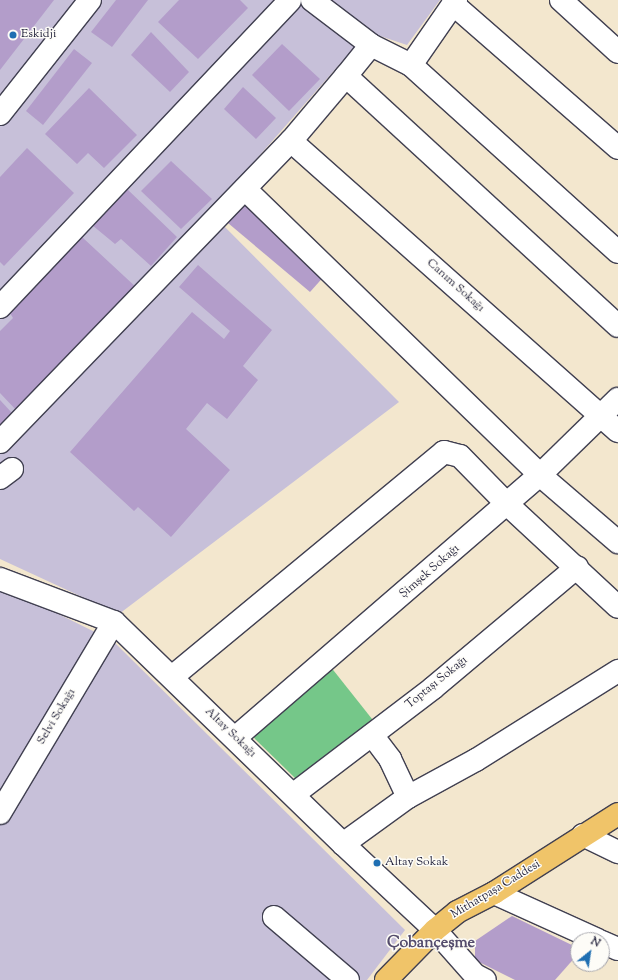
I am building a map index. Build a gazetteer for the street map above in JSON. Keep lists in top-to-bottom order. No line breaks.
{"streets":{"main road":["Mithatpaşa Caddesi"],"street":["Canım Sokağı","Şimşek Sokağı","Toptaşı Sokağı","Selvi Sokağı","Altay Sokağı"]},"crossings":[["Canım Sokağı","Şimşek Sokağı"],["Şimşek Sokağı","Altay Sokağı"],["Toptaşı Sokağı","Altay Sokağı"],["Selvi Sokağı","Altay Sokağı"],["Altay Sokağı","Mithatpaşa Caddesi"]],"districts":["Çobançeşme"],"places":["Eskidji","Altay Sokak"],"north":"top right"}
